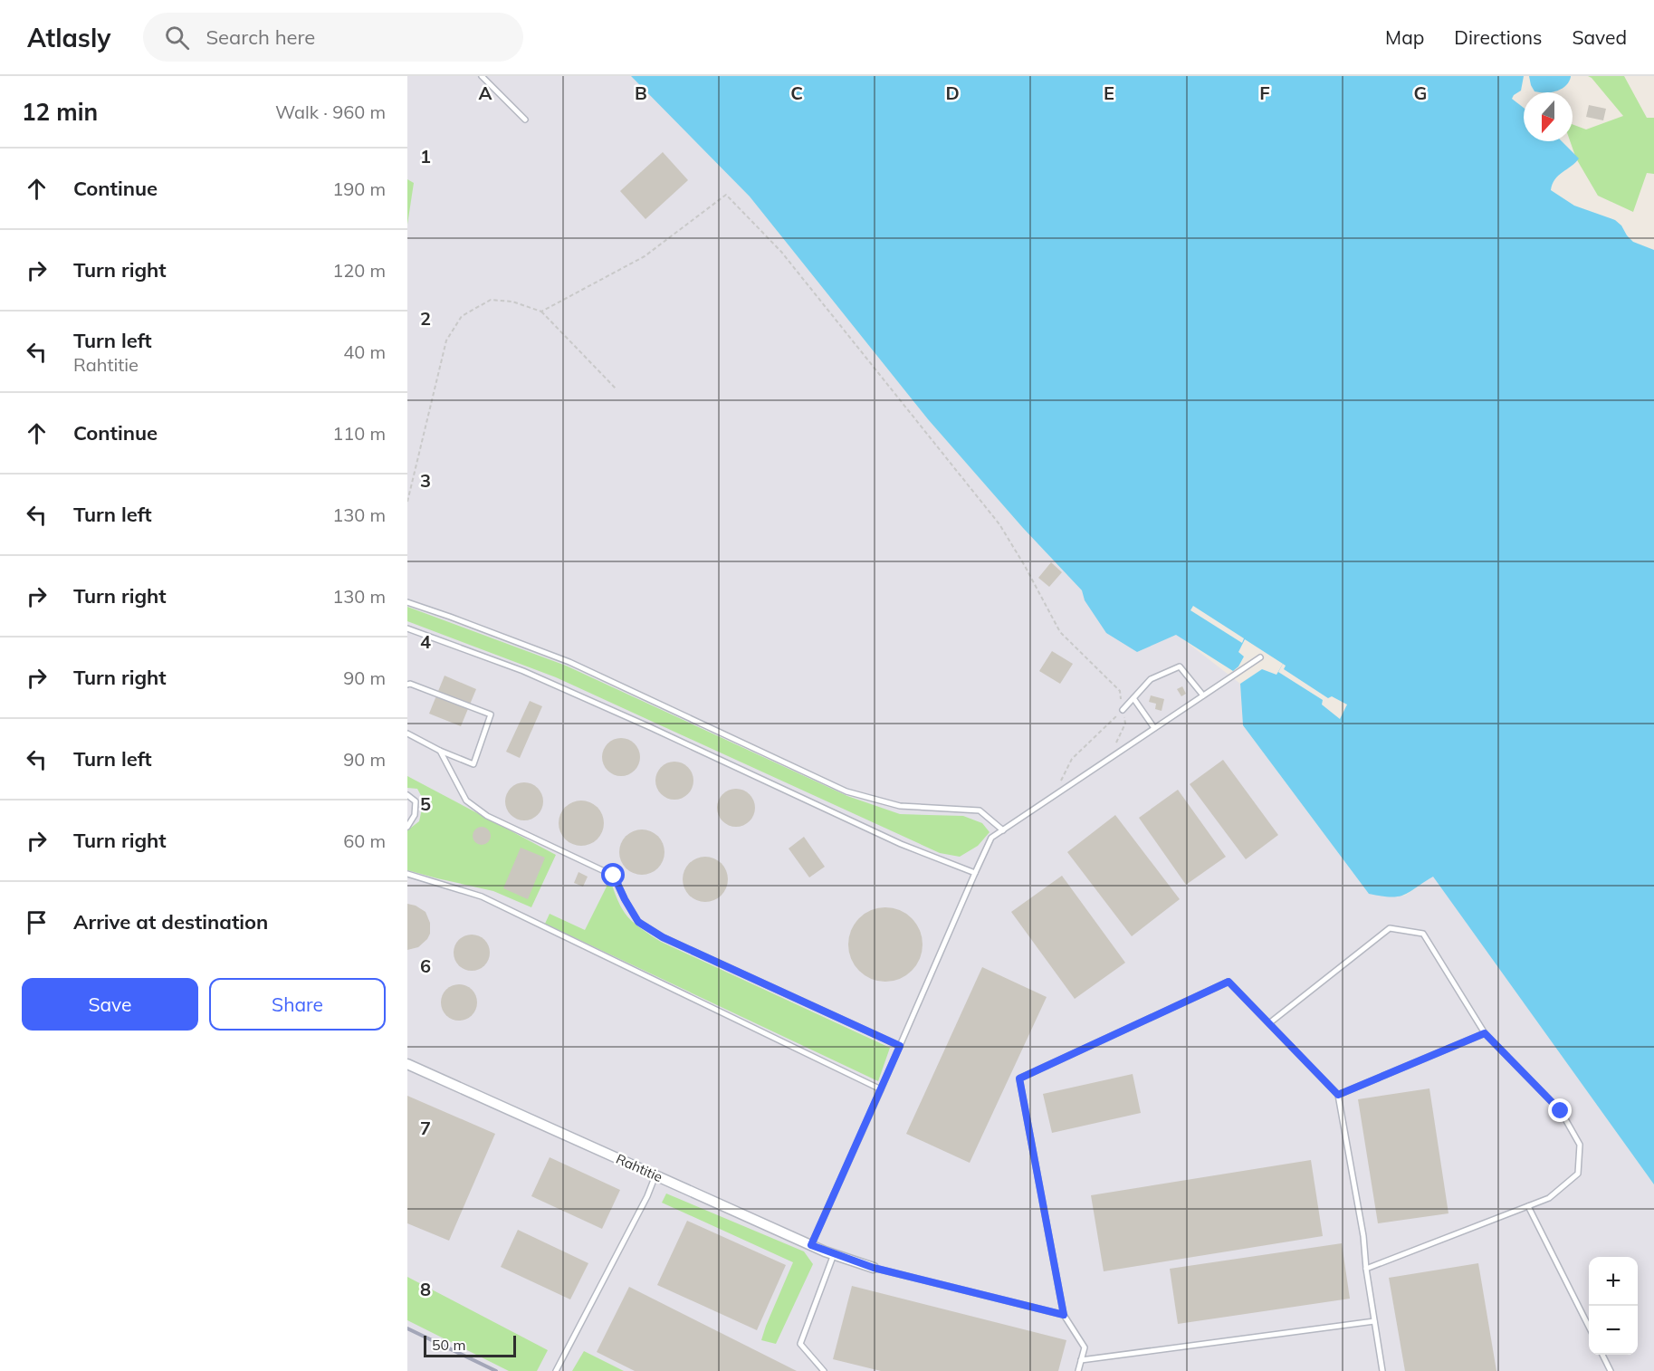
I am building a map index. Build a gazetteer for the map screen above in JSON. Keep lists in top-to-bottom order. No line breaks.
{"streets":{"street":["Rahtitie"]},"scale_bar":"50 m","north":"bottom","page":{"header":"Atlasly","search":"Search here","nav":["Map","Directions","Saved"],"heading":["12 min","Walk · 960 m"],"list":[["Continue","190 m"],["Turn right","120 m"],["Turn left","Rahtitie","40 m"],["Continue","110 m"],["Turn left","130 m"],["Turn right","130 m"],["Turn right","90 m"],["Turn left","90 m"],["Turn right","60 m"],"Arrive at destination"],"buttons":["Save","Share"],"map_buttons":["+","−"],"scale":"50 m"},"grid":{"columns":["A","B","C","D","E","F","G"],"rows":["1","2","3","4","5","6","7","8"]}}
